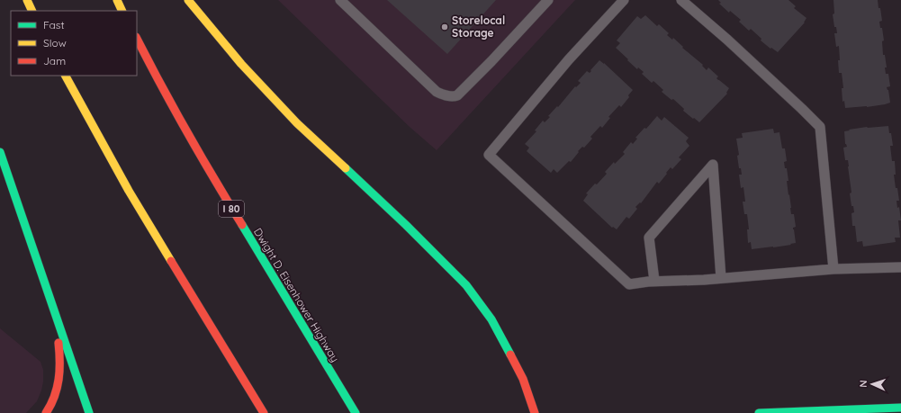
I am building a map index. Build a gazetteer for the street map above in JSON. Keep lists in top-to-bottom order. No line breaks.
{"streets":{"main road":["I 80","Dwight D. Eisenhower Highway"]},"places":["Storelocal Storage"],"legend":["Fast","Slow","Jam"],"north":"left"}
